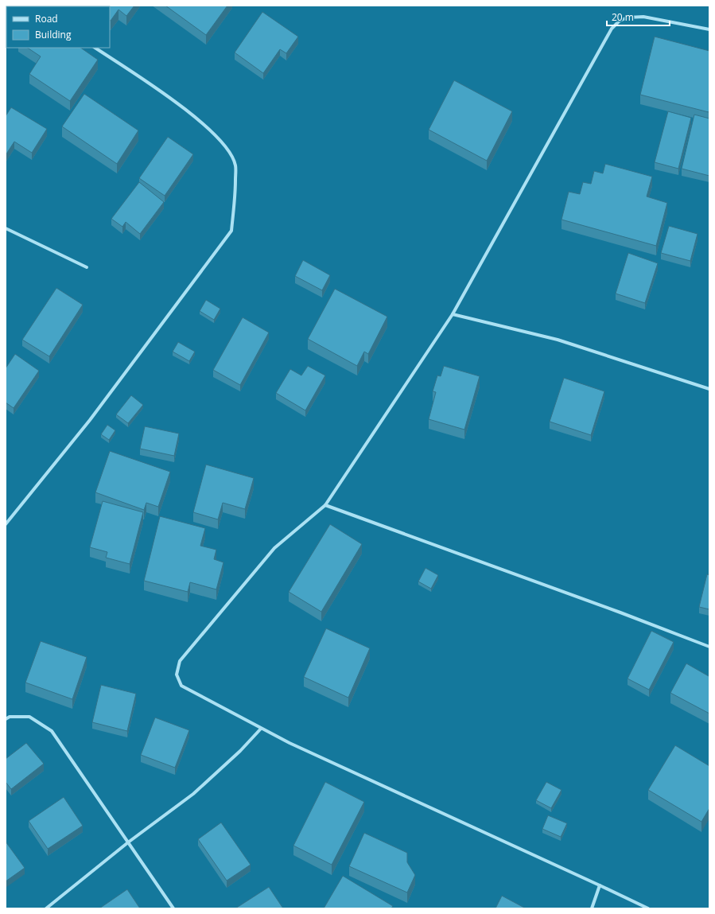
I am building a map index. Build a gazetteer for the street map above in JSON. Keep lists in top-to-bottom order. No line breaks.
{"legend":["Road","Building"],"scale_bar":"20 m"}
